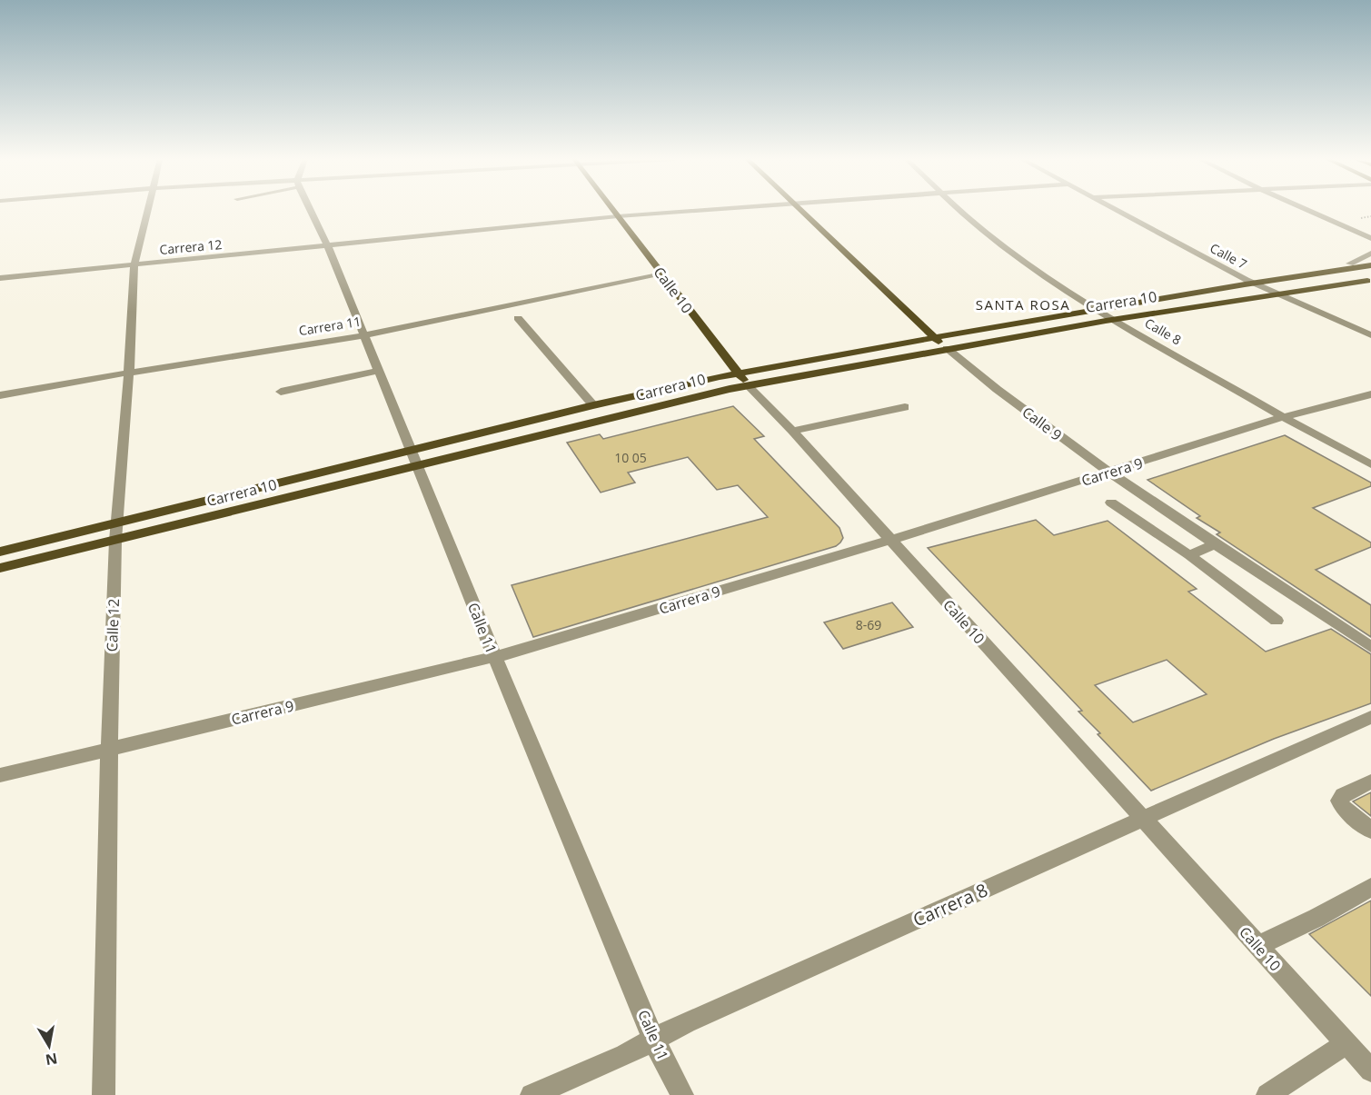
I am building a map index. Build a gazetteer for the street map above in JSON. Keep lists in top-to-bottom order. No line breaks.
{"streets":{"main road":["Calle 10","Carrera 10","Calle 9"],"street":["Carrera 12","Calle 7","Carrera 11","Calle 8","Carrera 9","Calle 12","Calle 11","Carrera 8"]},"crossings":[["Carrera 12","Calle 10"],["Carrera 12","Calle 12"],["Carrera 12","Calle 11"],["Calle 7","Carrera 10"],["Calle 10","Carrera 10"],["Calle 10","Carrera 11"],["Calle 10","Carrera 9"],["Calle 10","Carrera 8"],["Carrera 10","Calle 8"],["Carrera 10","Calle 9"],["Carrera 10","Calle 12"],["Carrera 10","Calle 11"],["Carrera 11","Calle 12"],["Carrera 11","Calle 11"],["Calle 8","Carrera 9"],["Calle 9","Carrera 9"],["Carrera 9","Calle 12"],["Carrera 9","Calle 11"],["Calle 11","Carrera 8"]],"districts":["SANTA ROSA"],"house_numbers":["10 05","8-69"],"north":"bottom"}
